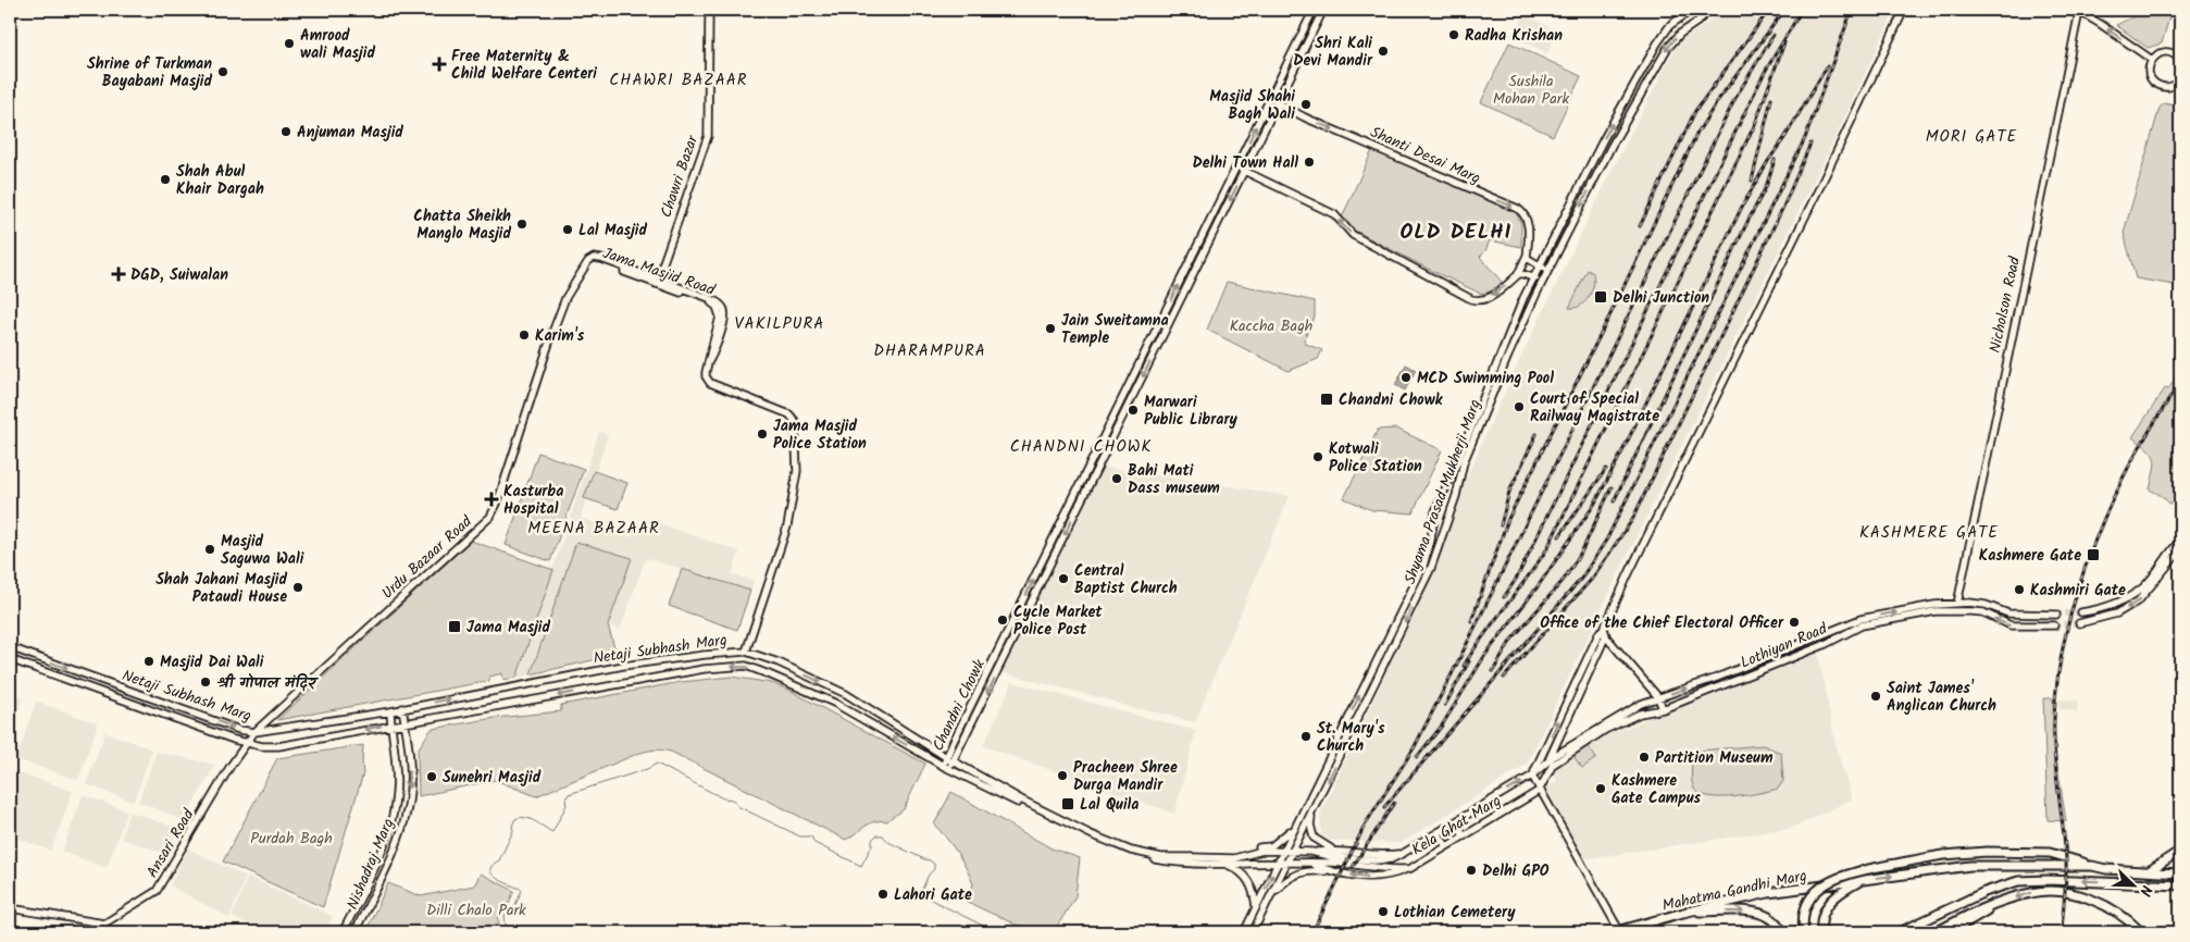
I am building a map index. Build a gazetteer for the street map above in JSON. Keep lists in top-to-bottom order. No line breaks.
{"streets":{"highway":["Mahatma Gandhi Marg"],"main road":["Shanti Desai Marg","Chawri Bazar","Jama Masjid Road","Nicholson Road","Shyama Prasad Mukherji Marg","Urdu Bazaar Road","Lothiyan Road","Netaji Subhash Marg","Chandni Chowk","Kela Ghat Marg","Ansari Road","Nishadraj Marg"]},"crossings":[["Shanti Desai Marg","Chandni Chowk"],["Chawri Bazar","Jama Masjid Road"],["Jama Masjid Road","Urdu Bazaar Road"],["Jama Masjid Road","Netaji Subhash Marg"],["Nicholson Road","Lothiyan Road"],["Shyama Prasad Mukherji Marg","Netaji Subhash Marg"],["Shyama Prasad Mukherji Marg","Kela Ghat Marg"],["Urdu Bazaar Road","Netaji Subhash Marg"],["Urdu Bazaar Road","Ansari Road"],["Lothiyan Road","Kela Ghat Marg"],["Netaji Subhash Marg","Chandni Chowk"],["Netaji Subhash Marg","Kela Ghat Marg"],["Netaji Subhash Marg","Ansari Road"],["Netaji Subhash Marg","Nishadraj Marg"]],"one_way":["Shanti Desai Marg"],"districts":["CHAWRI BAZAAR","MORI GATE","OLD DELHI","VAKILPURA","DHARAMPURA","CHANDNI CHOWK","MEENA BAZAAR","KASHMERE GATE"],"parks":["Sushila Mohan Park","Kaccha Bagh","Purdah Bagh","Dilli Chalo Park"],"places":{"other":["Radha Krishan","Amrood wali Masjid","Shri Kali Devi Mandir","Shrine of Turkman Bayabani Masjid","Masjid Shahi Bagh Wali","Anjuman Masjid","Delhi Town Hall","Shah Abul Khair Dargah","Chatta Sheikh Manglo Masjid","Lal Masjid","Jain Sweitamna Temple","Karim's","MCD Swimming Pool","Court of Special Railway Magistrate","Marwari Public Library","Jama Masjid Police Station","Kotwali Police Station","Bahi Mati Dass museum","Masjid Saguwa Wali","Central Baptist Church","Shah Jahani Masjid Pataudi House","Kashmiri Gate","Cycle Market Police Post","Office of the Chief Electoral Officer","Masjid Dai Wali","श्री गोपाल मंदिर","Saint James' Anglican Church","St. Mary's Church","Partition Museum","Pracheen Shree Durga Mandir","Sunehri Masjid","Kashmere Gate Campus","Delhi GPO","Lahori Gate","Lothian Cemetery"],"health":["Free Maternity & Child Welfare Centeri","DGD, Suiwalan","Kasturba Hospital"],"transit":["Delhi Junction","Chandni Chowk","Kashmere Gate","Jama Masjid","Lal Quila"]},"north":"bottom right"}
